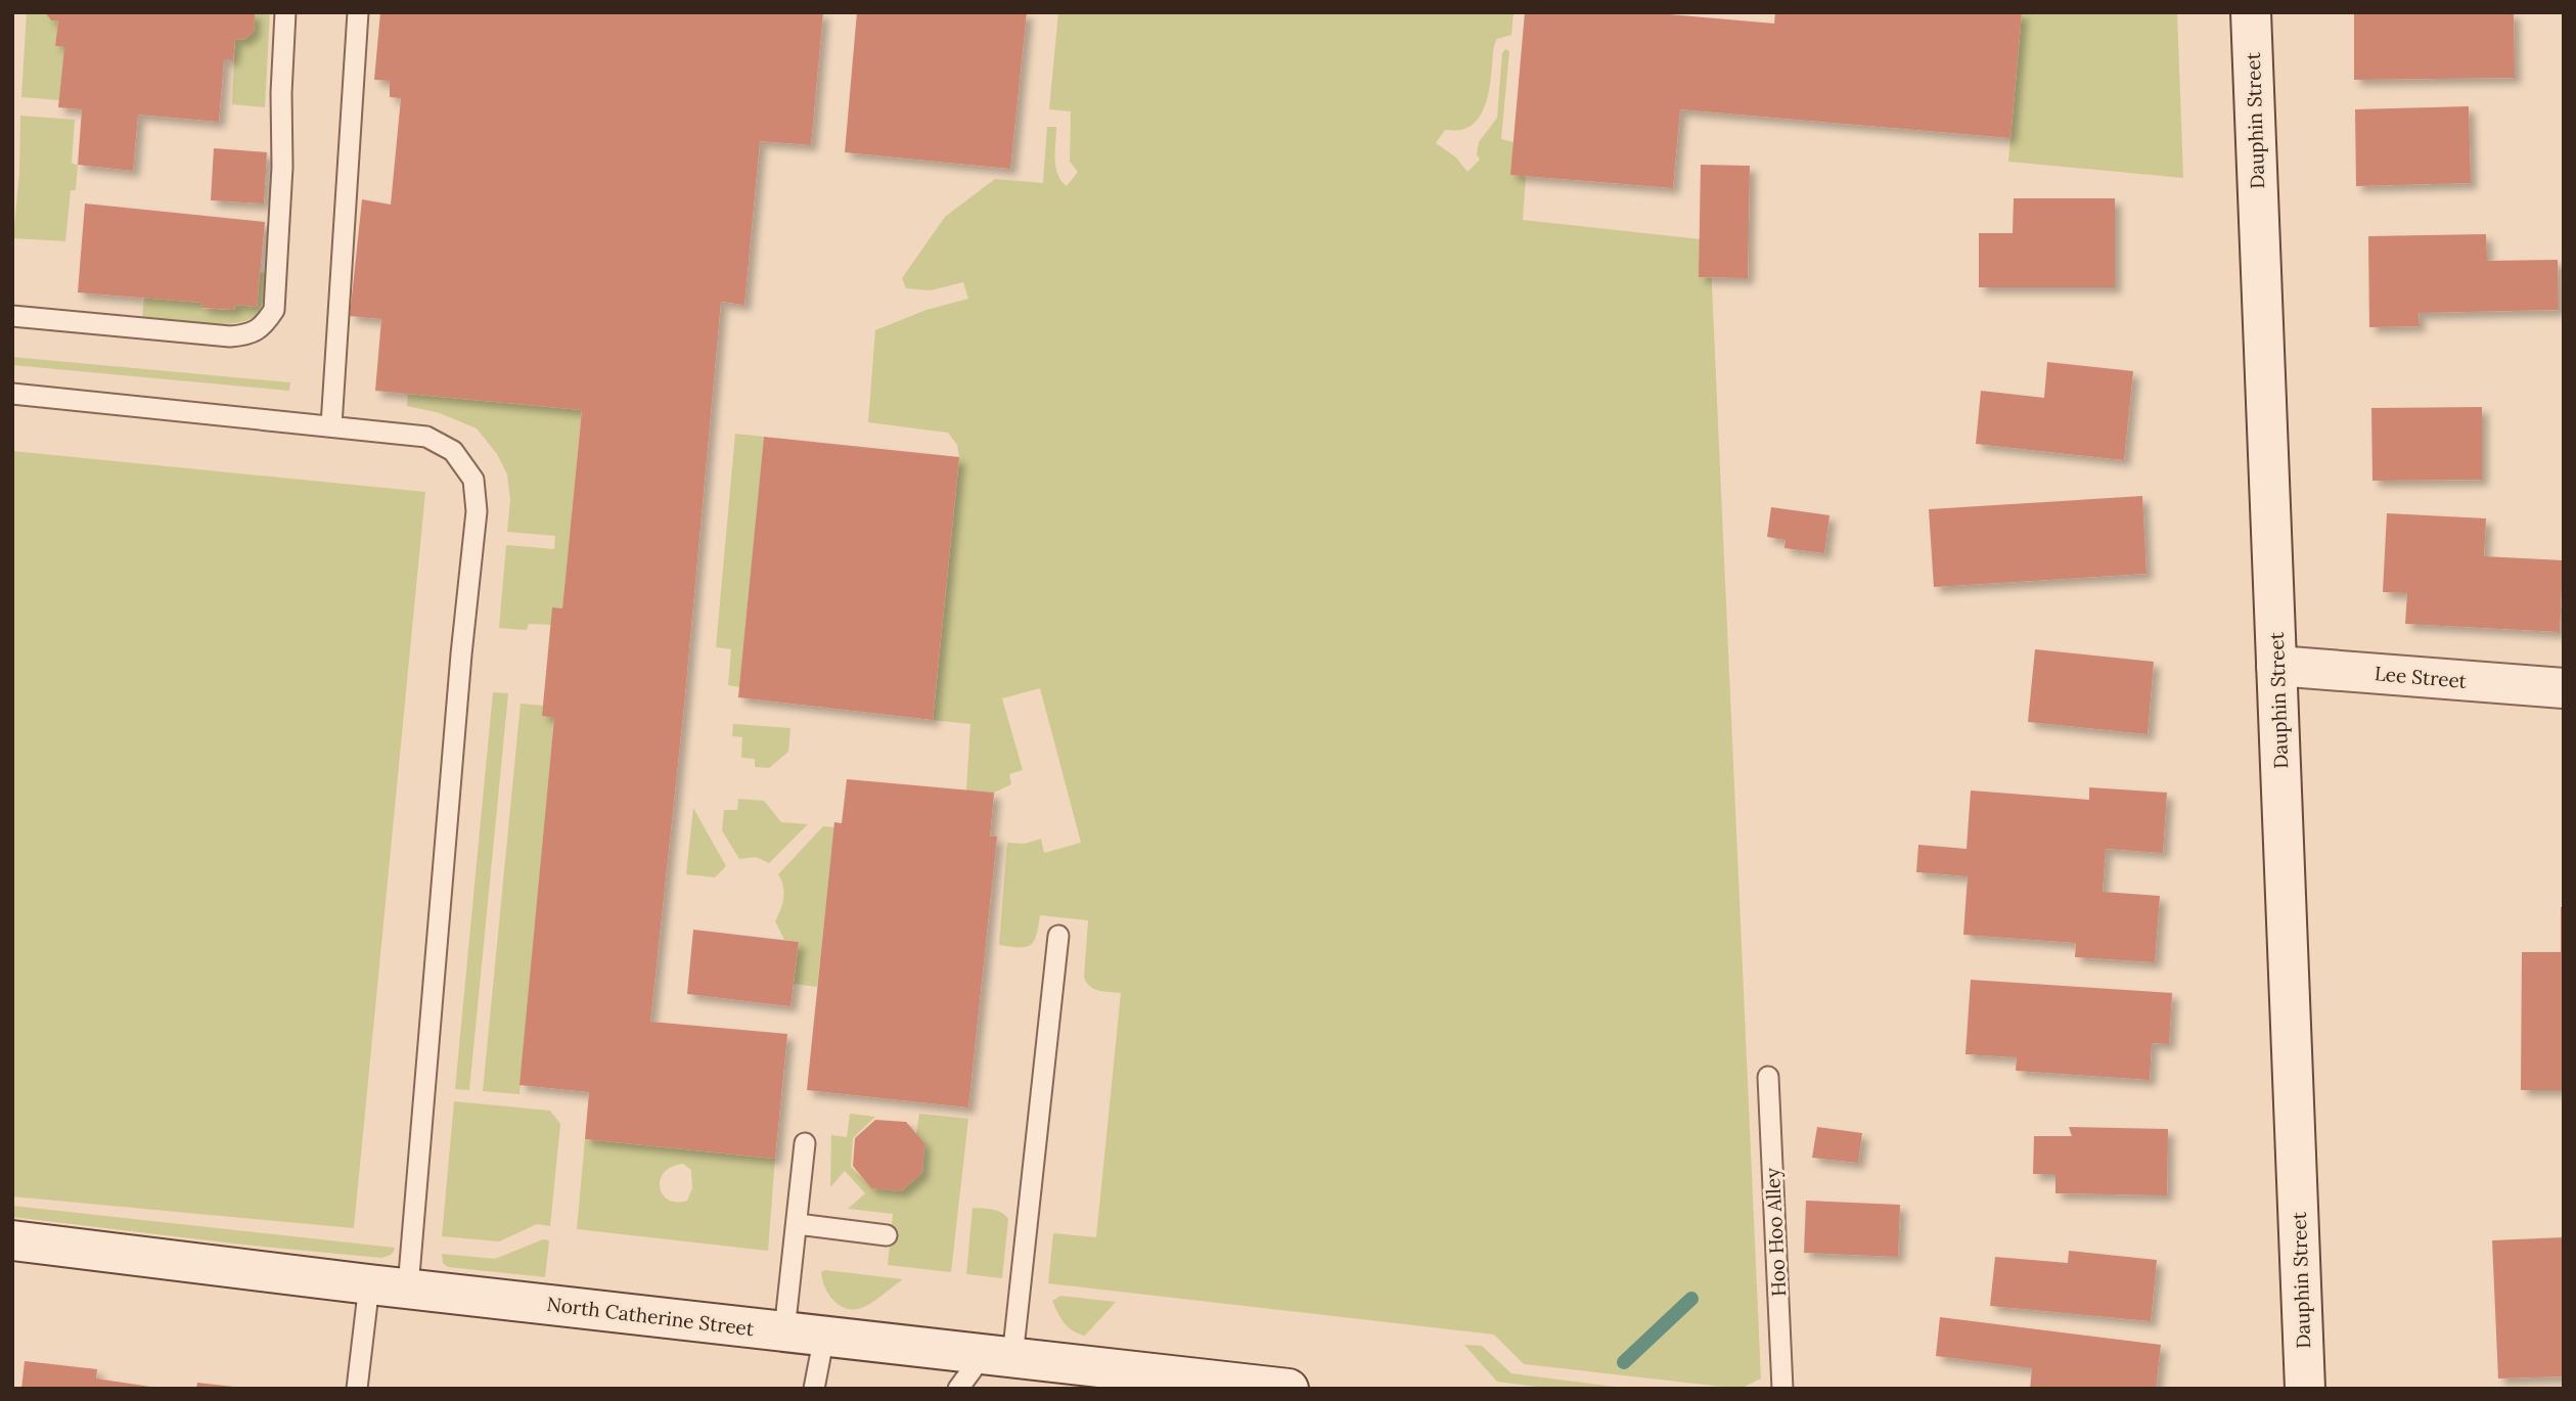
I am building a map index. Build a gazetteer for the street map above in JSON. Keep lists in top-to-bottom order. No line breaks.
{"streets":{"street":["Dauphin Street","Lee Street","North Catherine Street"],"lane":["Hoo Hoo Alley"]},"crossings":[["Dauphin Street","Lee Street"]]}
